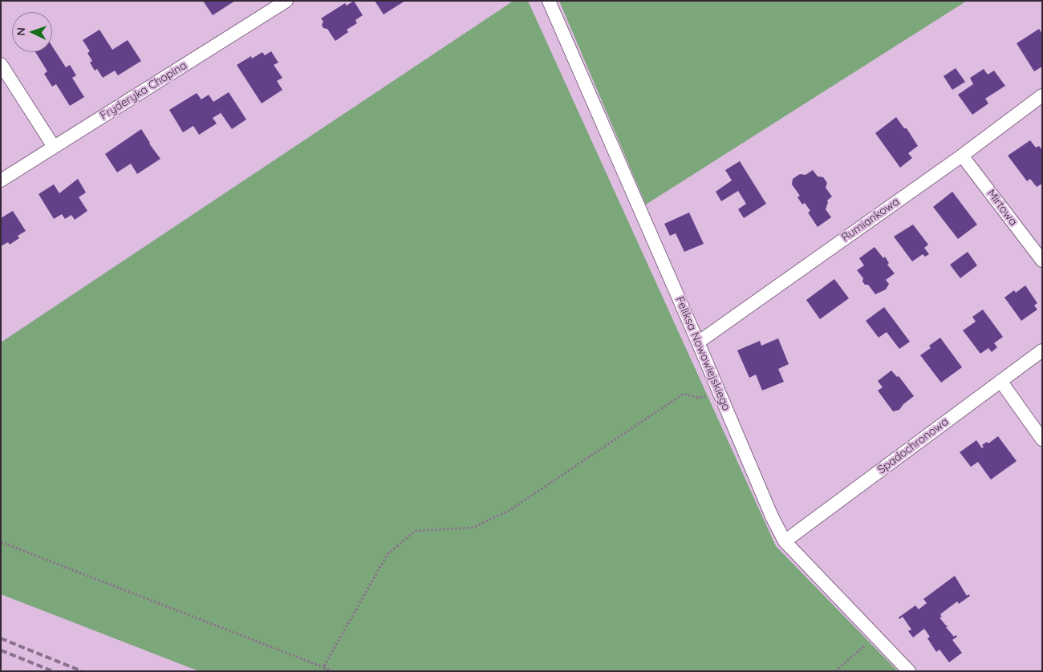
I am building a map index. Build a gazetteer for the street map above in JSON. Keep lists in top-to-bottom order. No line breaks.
{"streets":{"street":["Fryderyka Chopina","Mirtowa","Rumiankowa","Feliksa Nowowiejskiego","Spadochronowa"]},"crossings":[["Mirtowa","Rumiankowa"],["Rumiankowa","Feliksa Nowowiejskiego"],["Feliksa Nowowiejskiego","Spadochronowa"]],"north":"left"}
